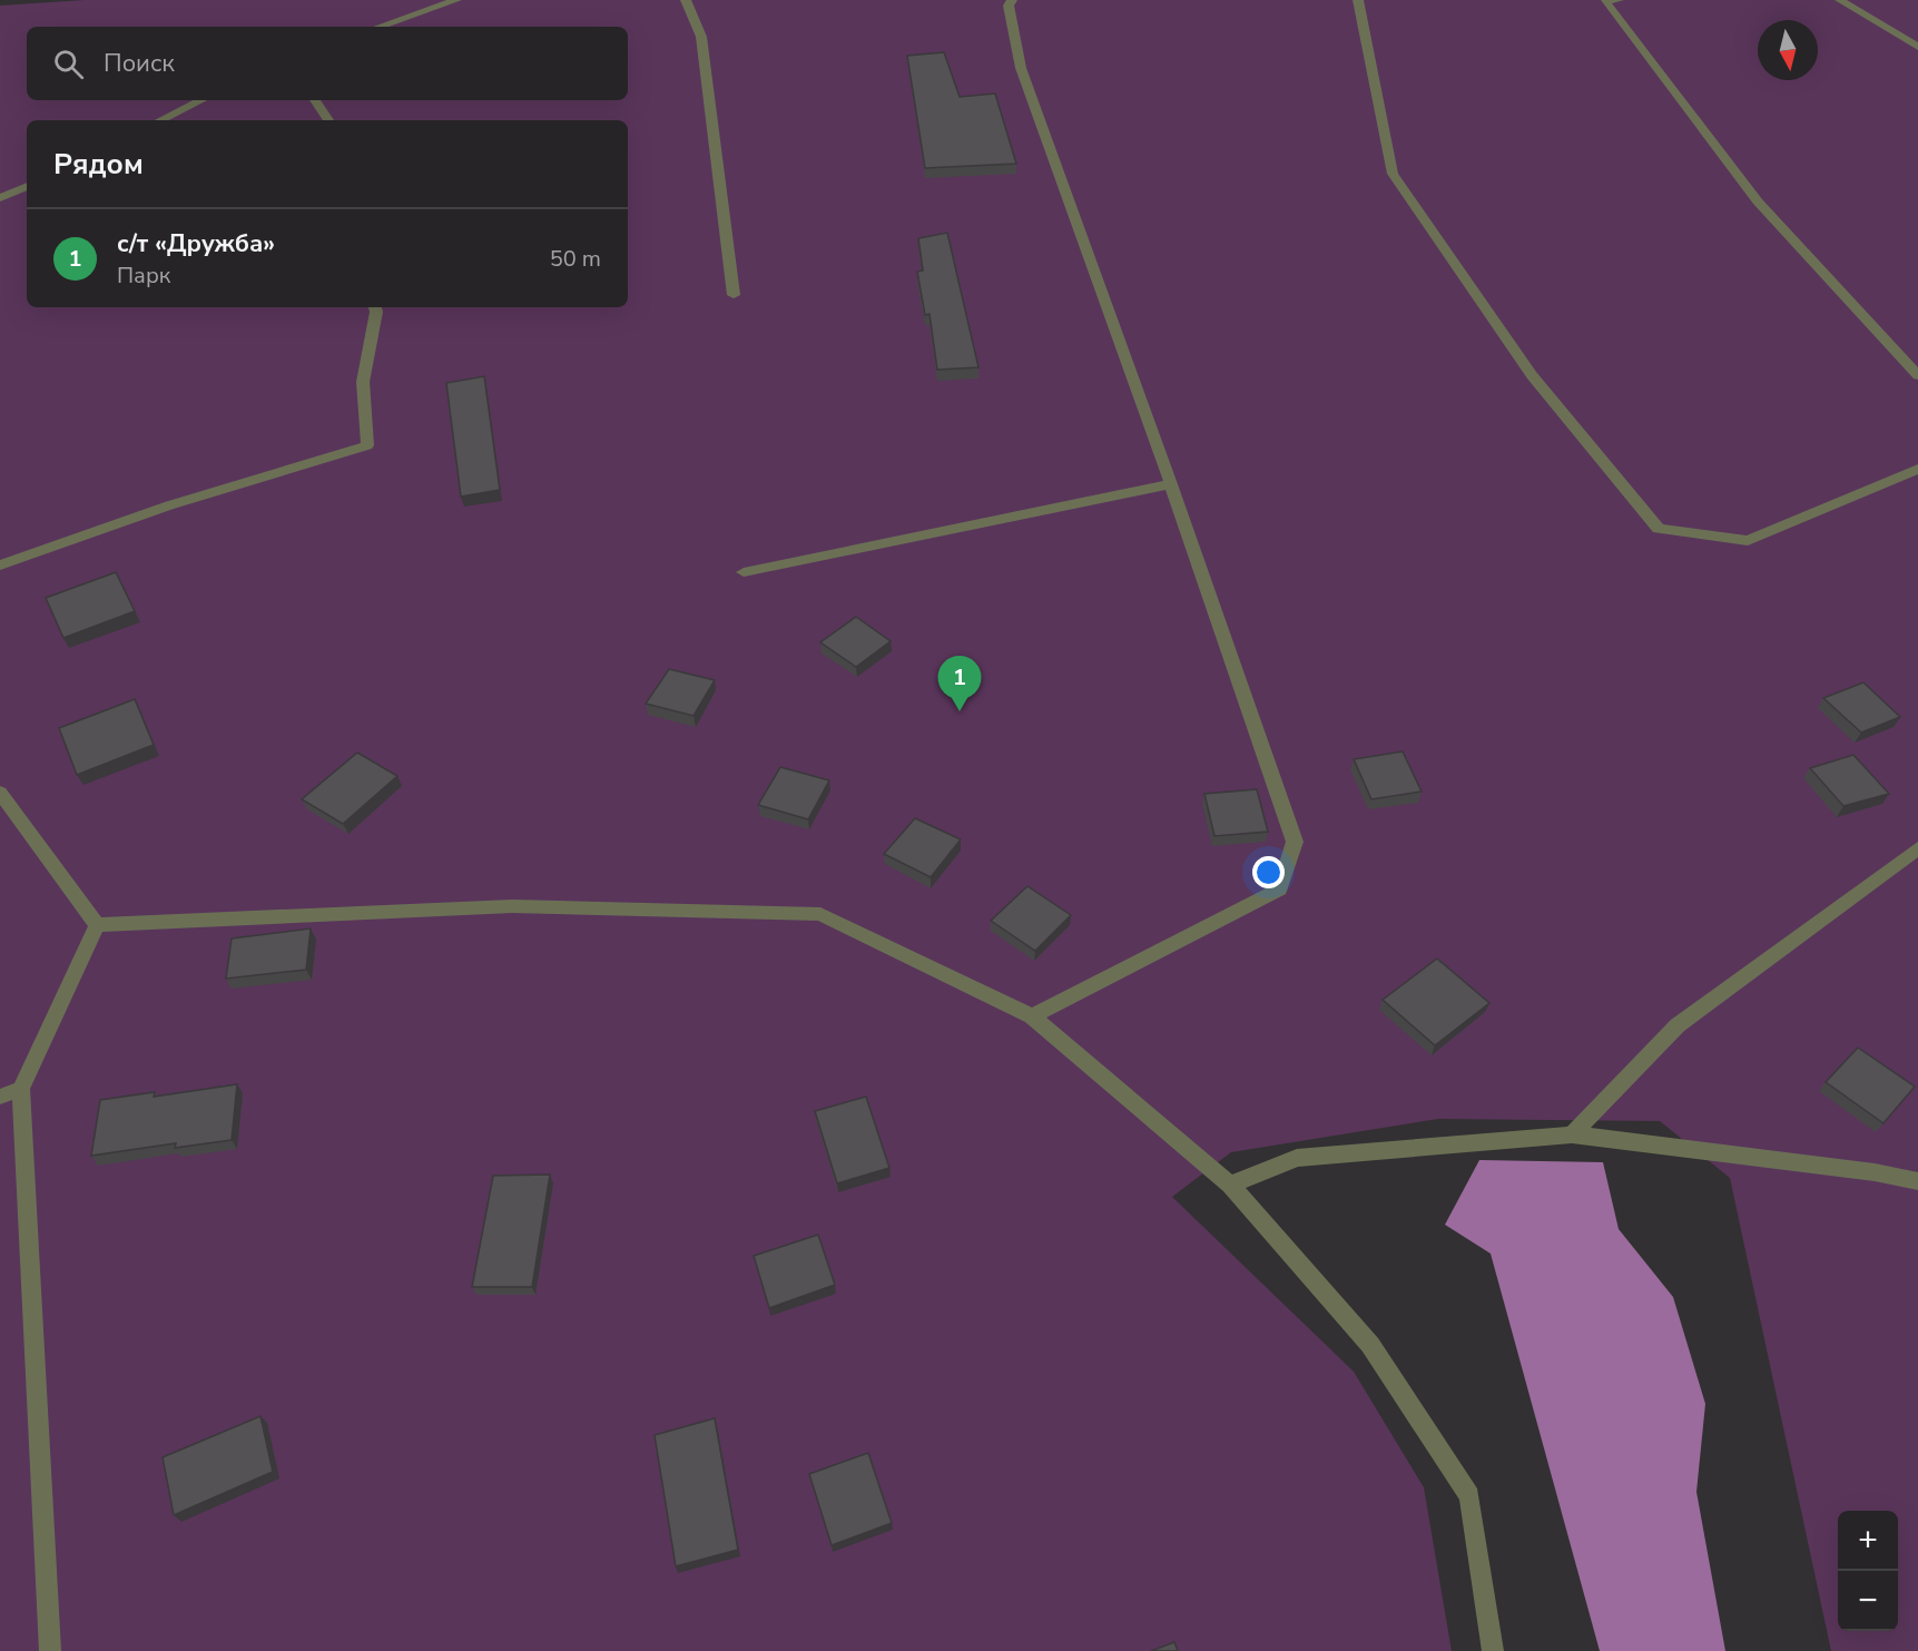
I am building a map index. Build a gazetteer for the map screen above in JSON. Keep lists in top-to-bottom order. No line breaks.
{"north":"bottom","page":{"search":"Поиск","heading":"Рядом","list":[{"mark":"1","name":"с/т «Дружба»","note":"Парк","value":"50 m"}],"pins":"1","map_buttons":["+","−"]}}
